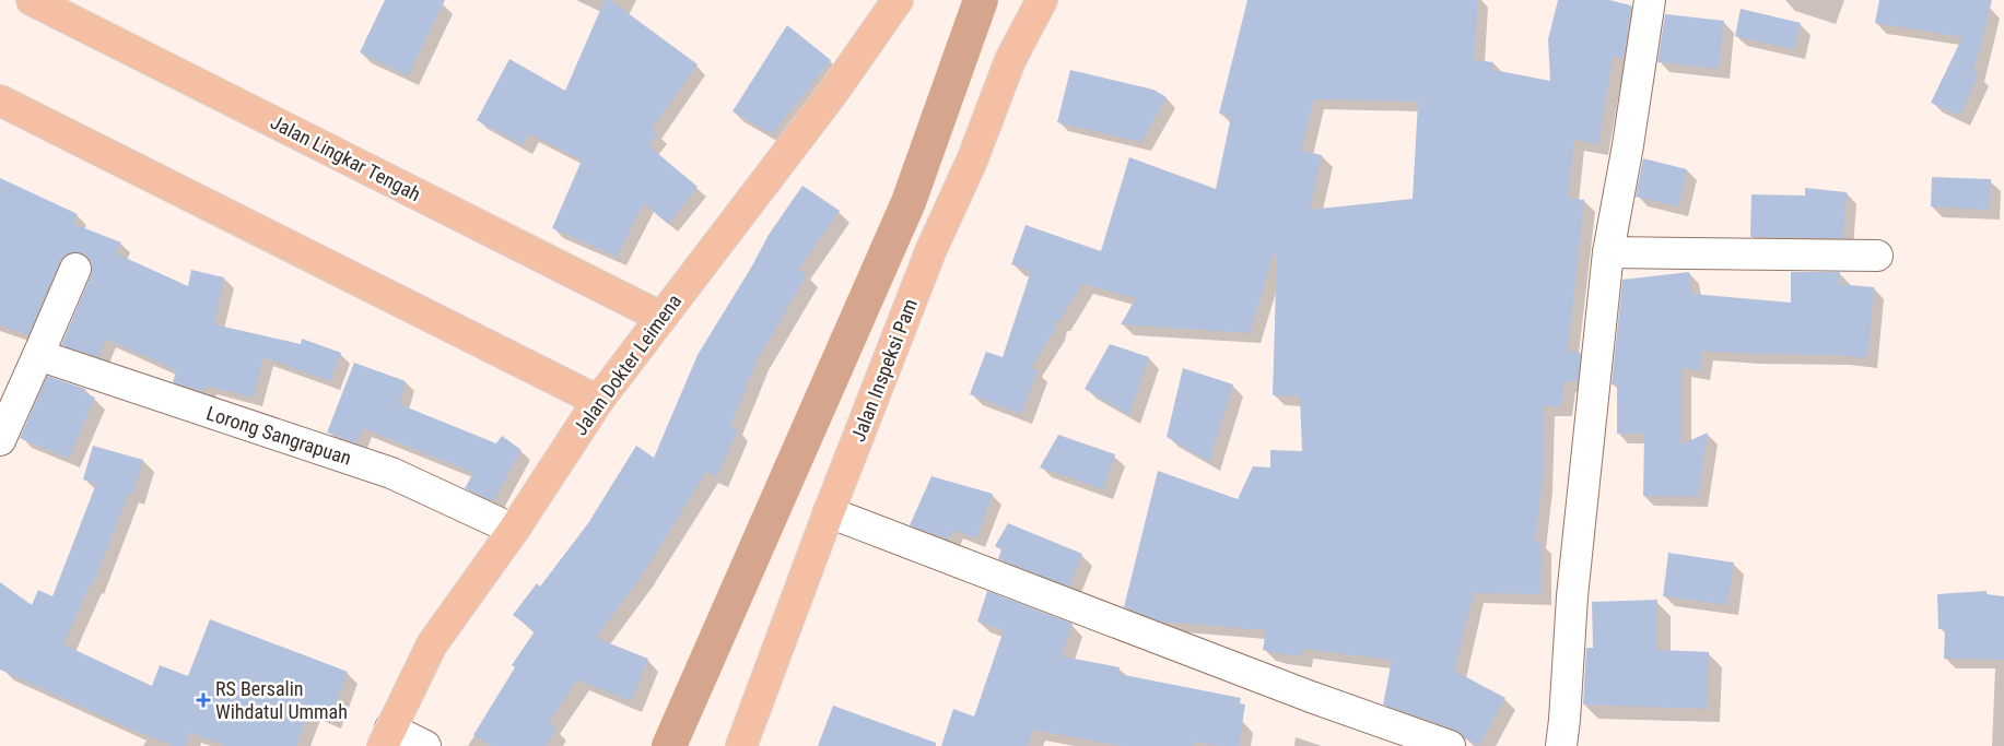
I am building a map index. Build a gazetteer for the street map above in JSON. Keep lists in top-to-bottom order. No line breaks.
{"streets":{"main road":["Jalan Lingkar Tengah","Jalan Dokter Leimena","Jalan Inspeksi Pam"],"street":["Lorong Sangrapuan"]},"crossings":[["Jalan Lingkar Tengah","Jalan Dokter Leimena"],["Jalan Dokter Leimena","Lorong Sangrapuan"]],"places":{"health":["RS Bersalin Wihdatul Ummah"]}}
